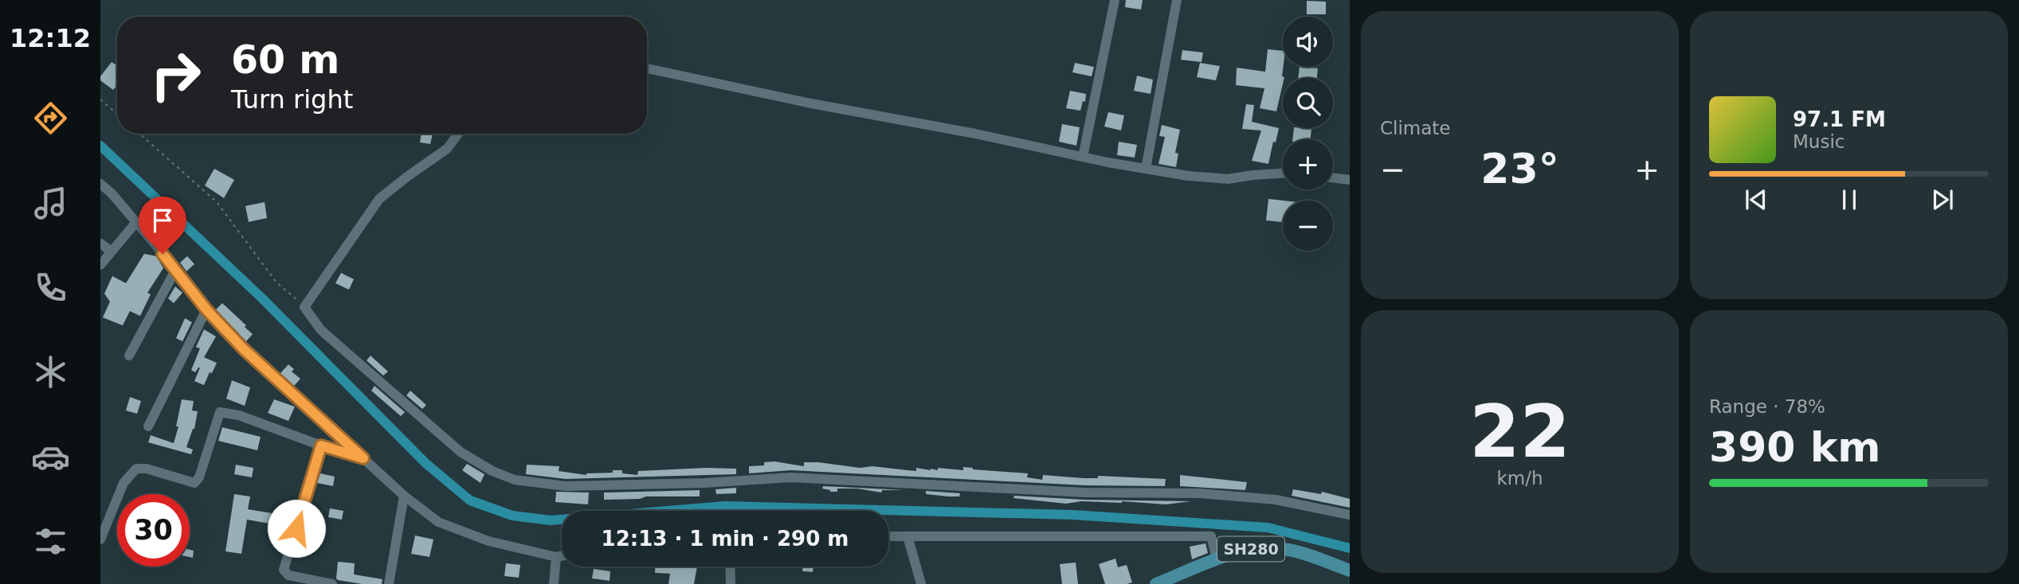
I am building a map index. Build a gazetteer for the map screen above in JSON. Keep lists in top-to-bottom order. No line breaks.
{"streets":{"main road":["SH280"]},"page":{"tabs":"12:12","tile":["Climate",["22","km/h"],["Range · 78%","390 km"]],"map_buttons":["+","−"],"turn":["60 m","Turn right"],"song":["97.1 FM","Music"],"heat":["−","23°","+"],"limit":"30","trip":"12:13 · 1 min · 290 m"}}
